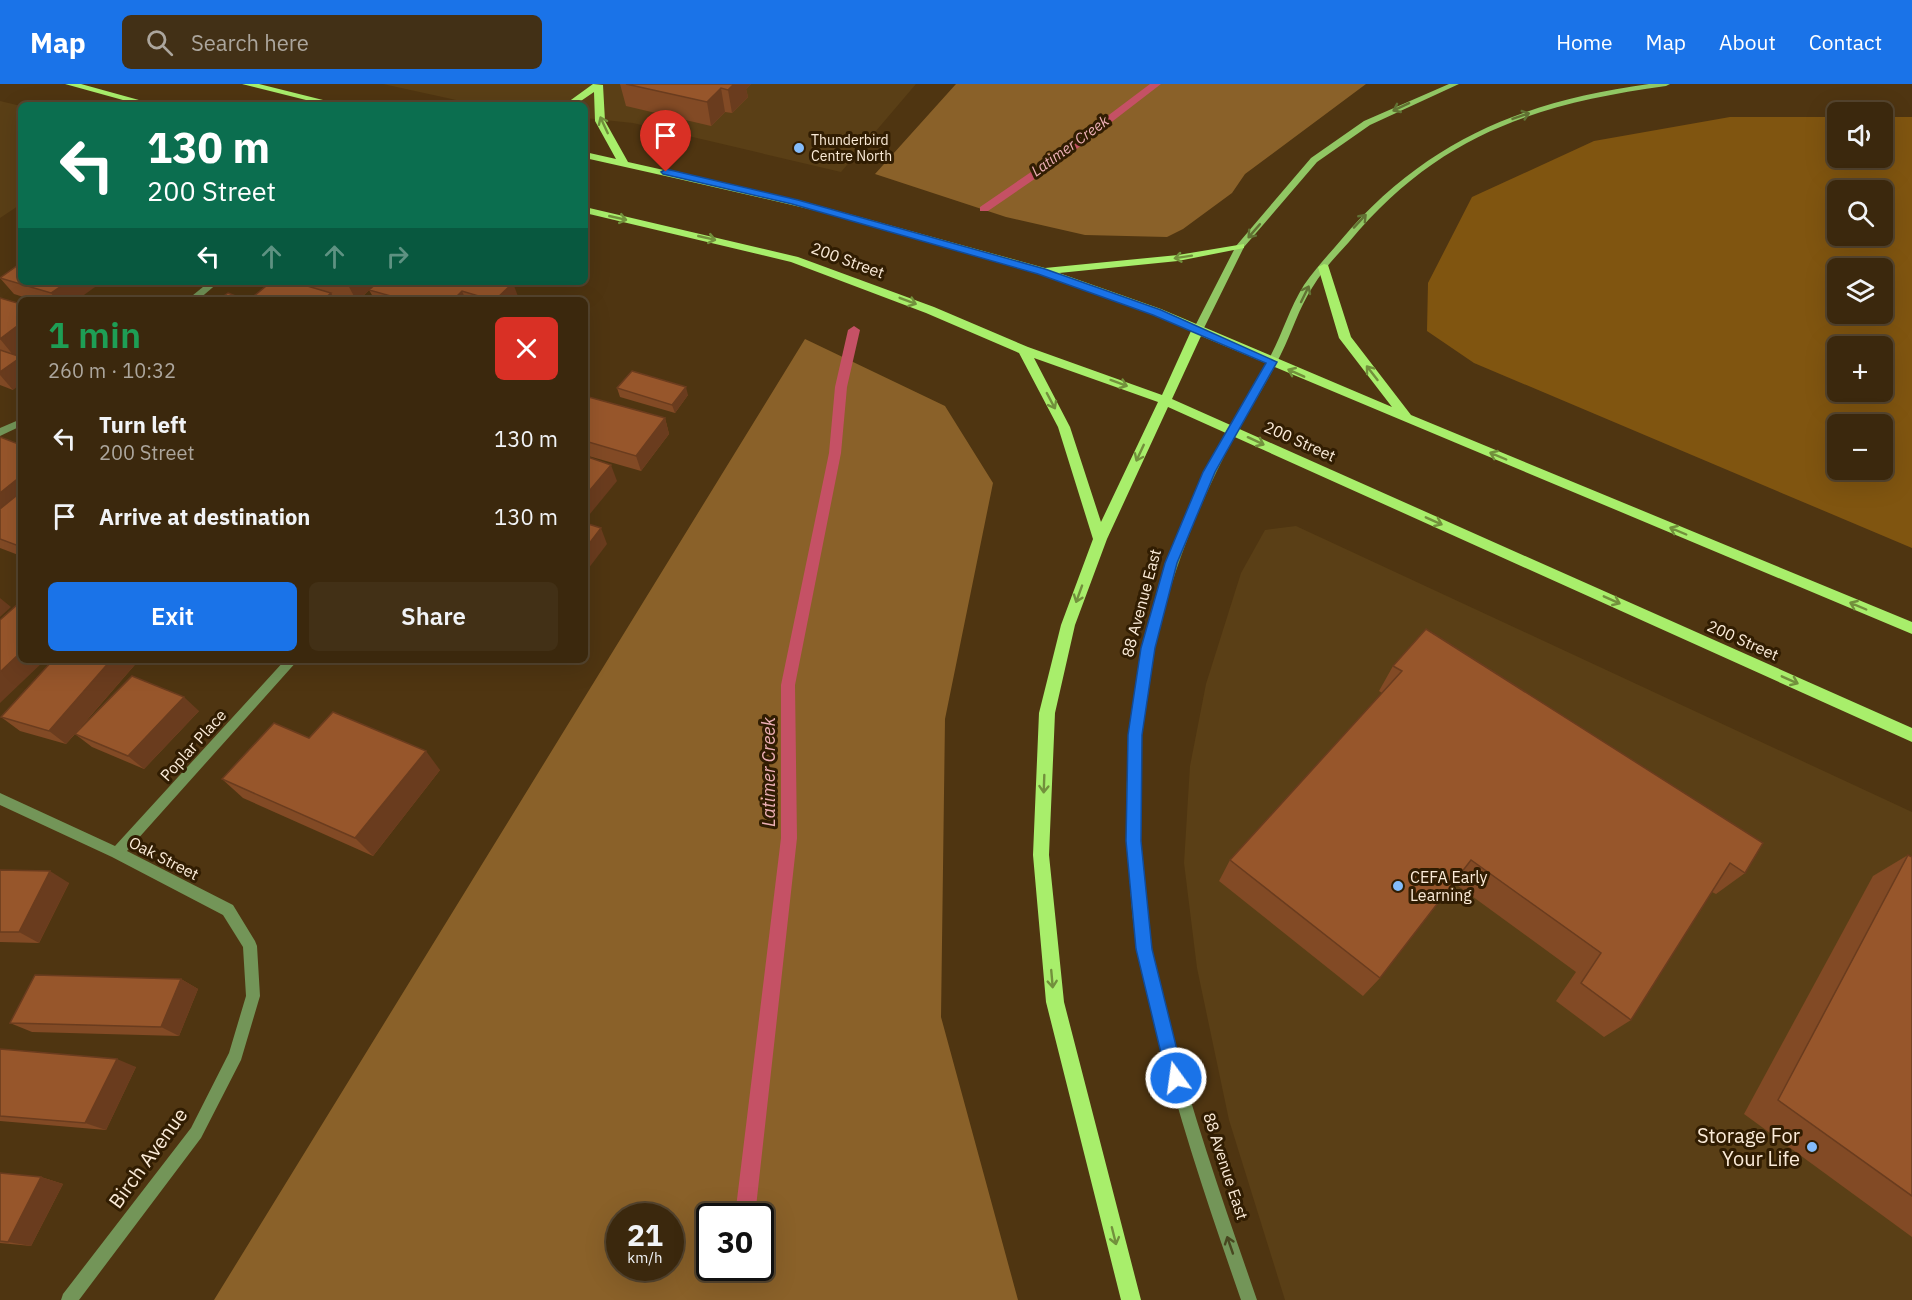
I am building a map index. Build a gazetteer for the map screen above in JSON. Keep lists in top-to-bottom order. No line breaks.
{"streets":{"main road":["200 Street","88 Avenue East"],"street":["Poplar Place","Oak Street","Birch Avenue"]},"crossings":[["200 Street","88 Avenue East"],["Poplar Place","Oak Street"],["Oak Street","Birch Avenue"]],"water":["Latimer Creek"],"places":["Thunderbird Centre North","CEFA Early Learning","Storage For Your Life"],"page":{"header":"Map","search":"Search here","nav":["Home","Map","About","Contact"],"map_buttons":["+","−"],"turn":["130 m","200 Street"],"heading":["1 min","260 m · 10:32"],"list":[{"name":"Turn left","note":"200 Street","value":"130 m"},{"name":"Arrive at destination","value":"130 m"}],"buttons":["Exit","Share"],"speed":"21 km/h","limit":"30"}}
